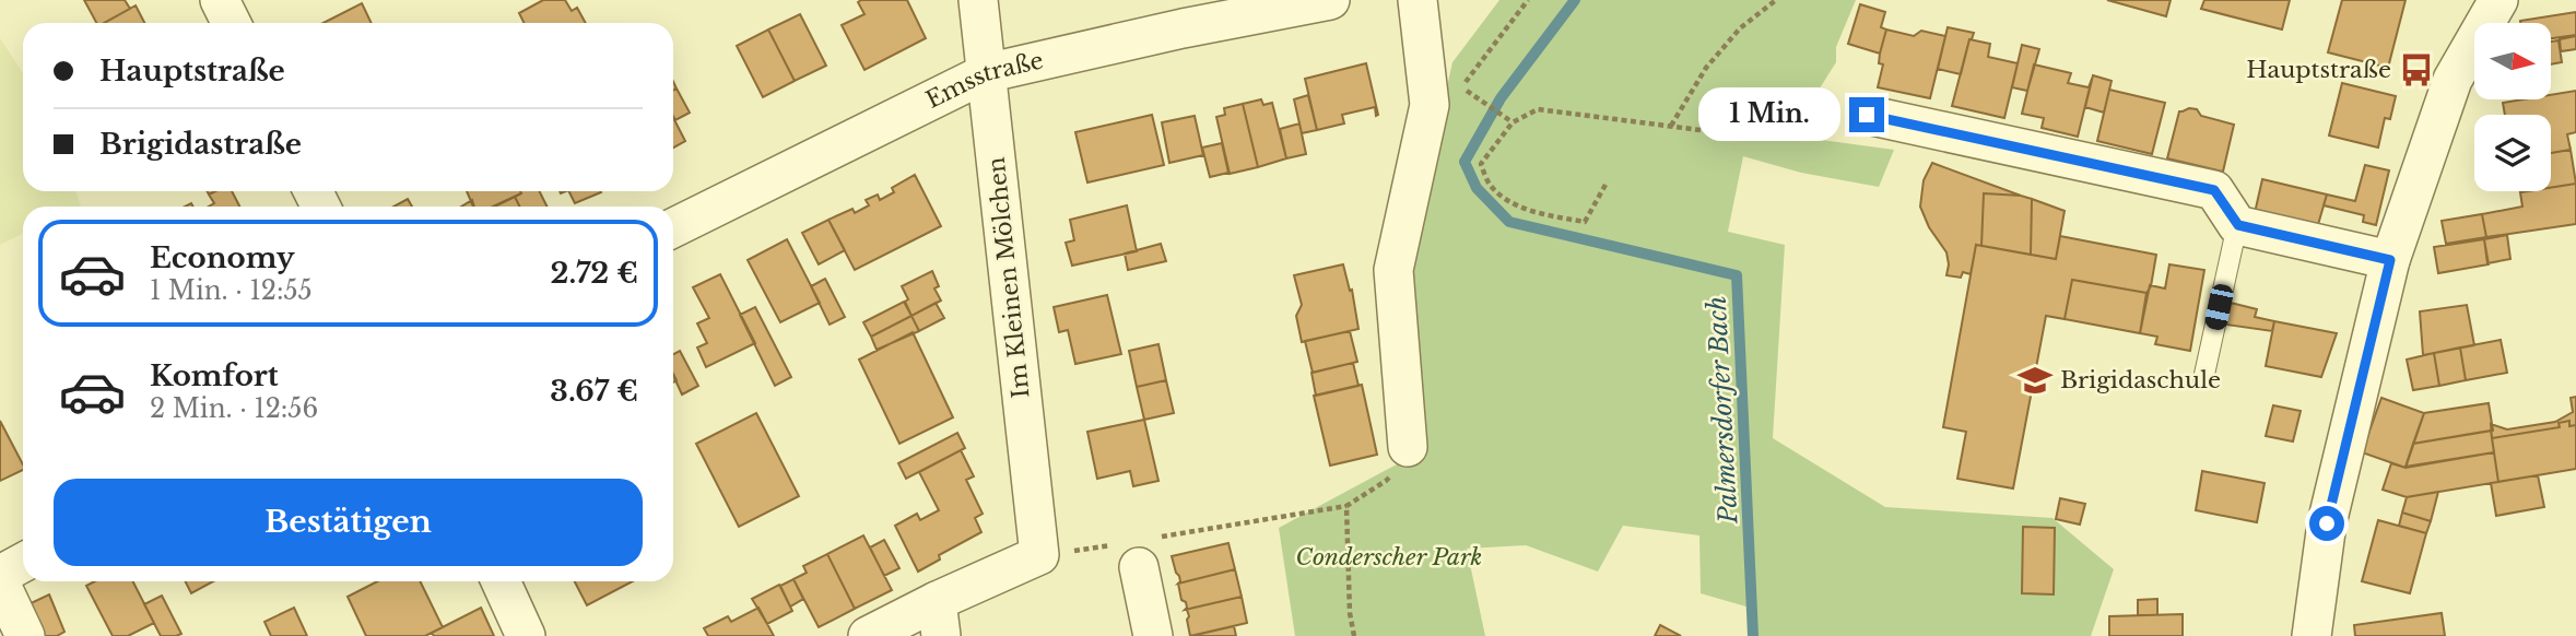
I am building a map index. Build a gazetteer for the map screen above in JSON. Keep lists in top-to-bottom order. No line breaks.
{"streets":{"street":["Emsstraße","Im Kleinen Mölchen"]},"crossings":[["Emsstraße","Im Kleinen Mölchen"]],"water":["Palmersdorfer Bach"],"parks":["Conderscher Park"],"places":{"bus stop":["Hauptstraße"],"school or university":["Brigidaschule"]},"north":"right","page":{"banner":["Hauptstraße","Brigidastraße"],"bubble":"1 Min.","list":[{"name":"Economy","note":"1 Min. · 12:55","value":"2.72 €"},{"name":"Komfort","note":"2 Min. · 12:56","value":"3.67 €"}],"buttons":"Bestätigen"}}
